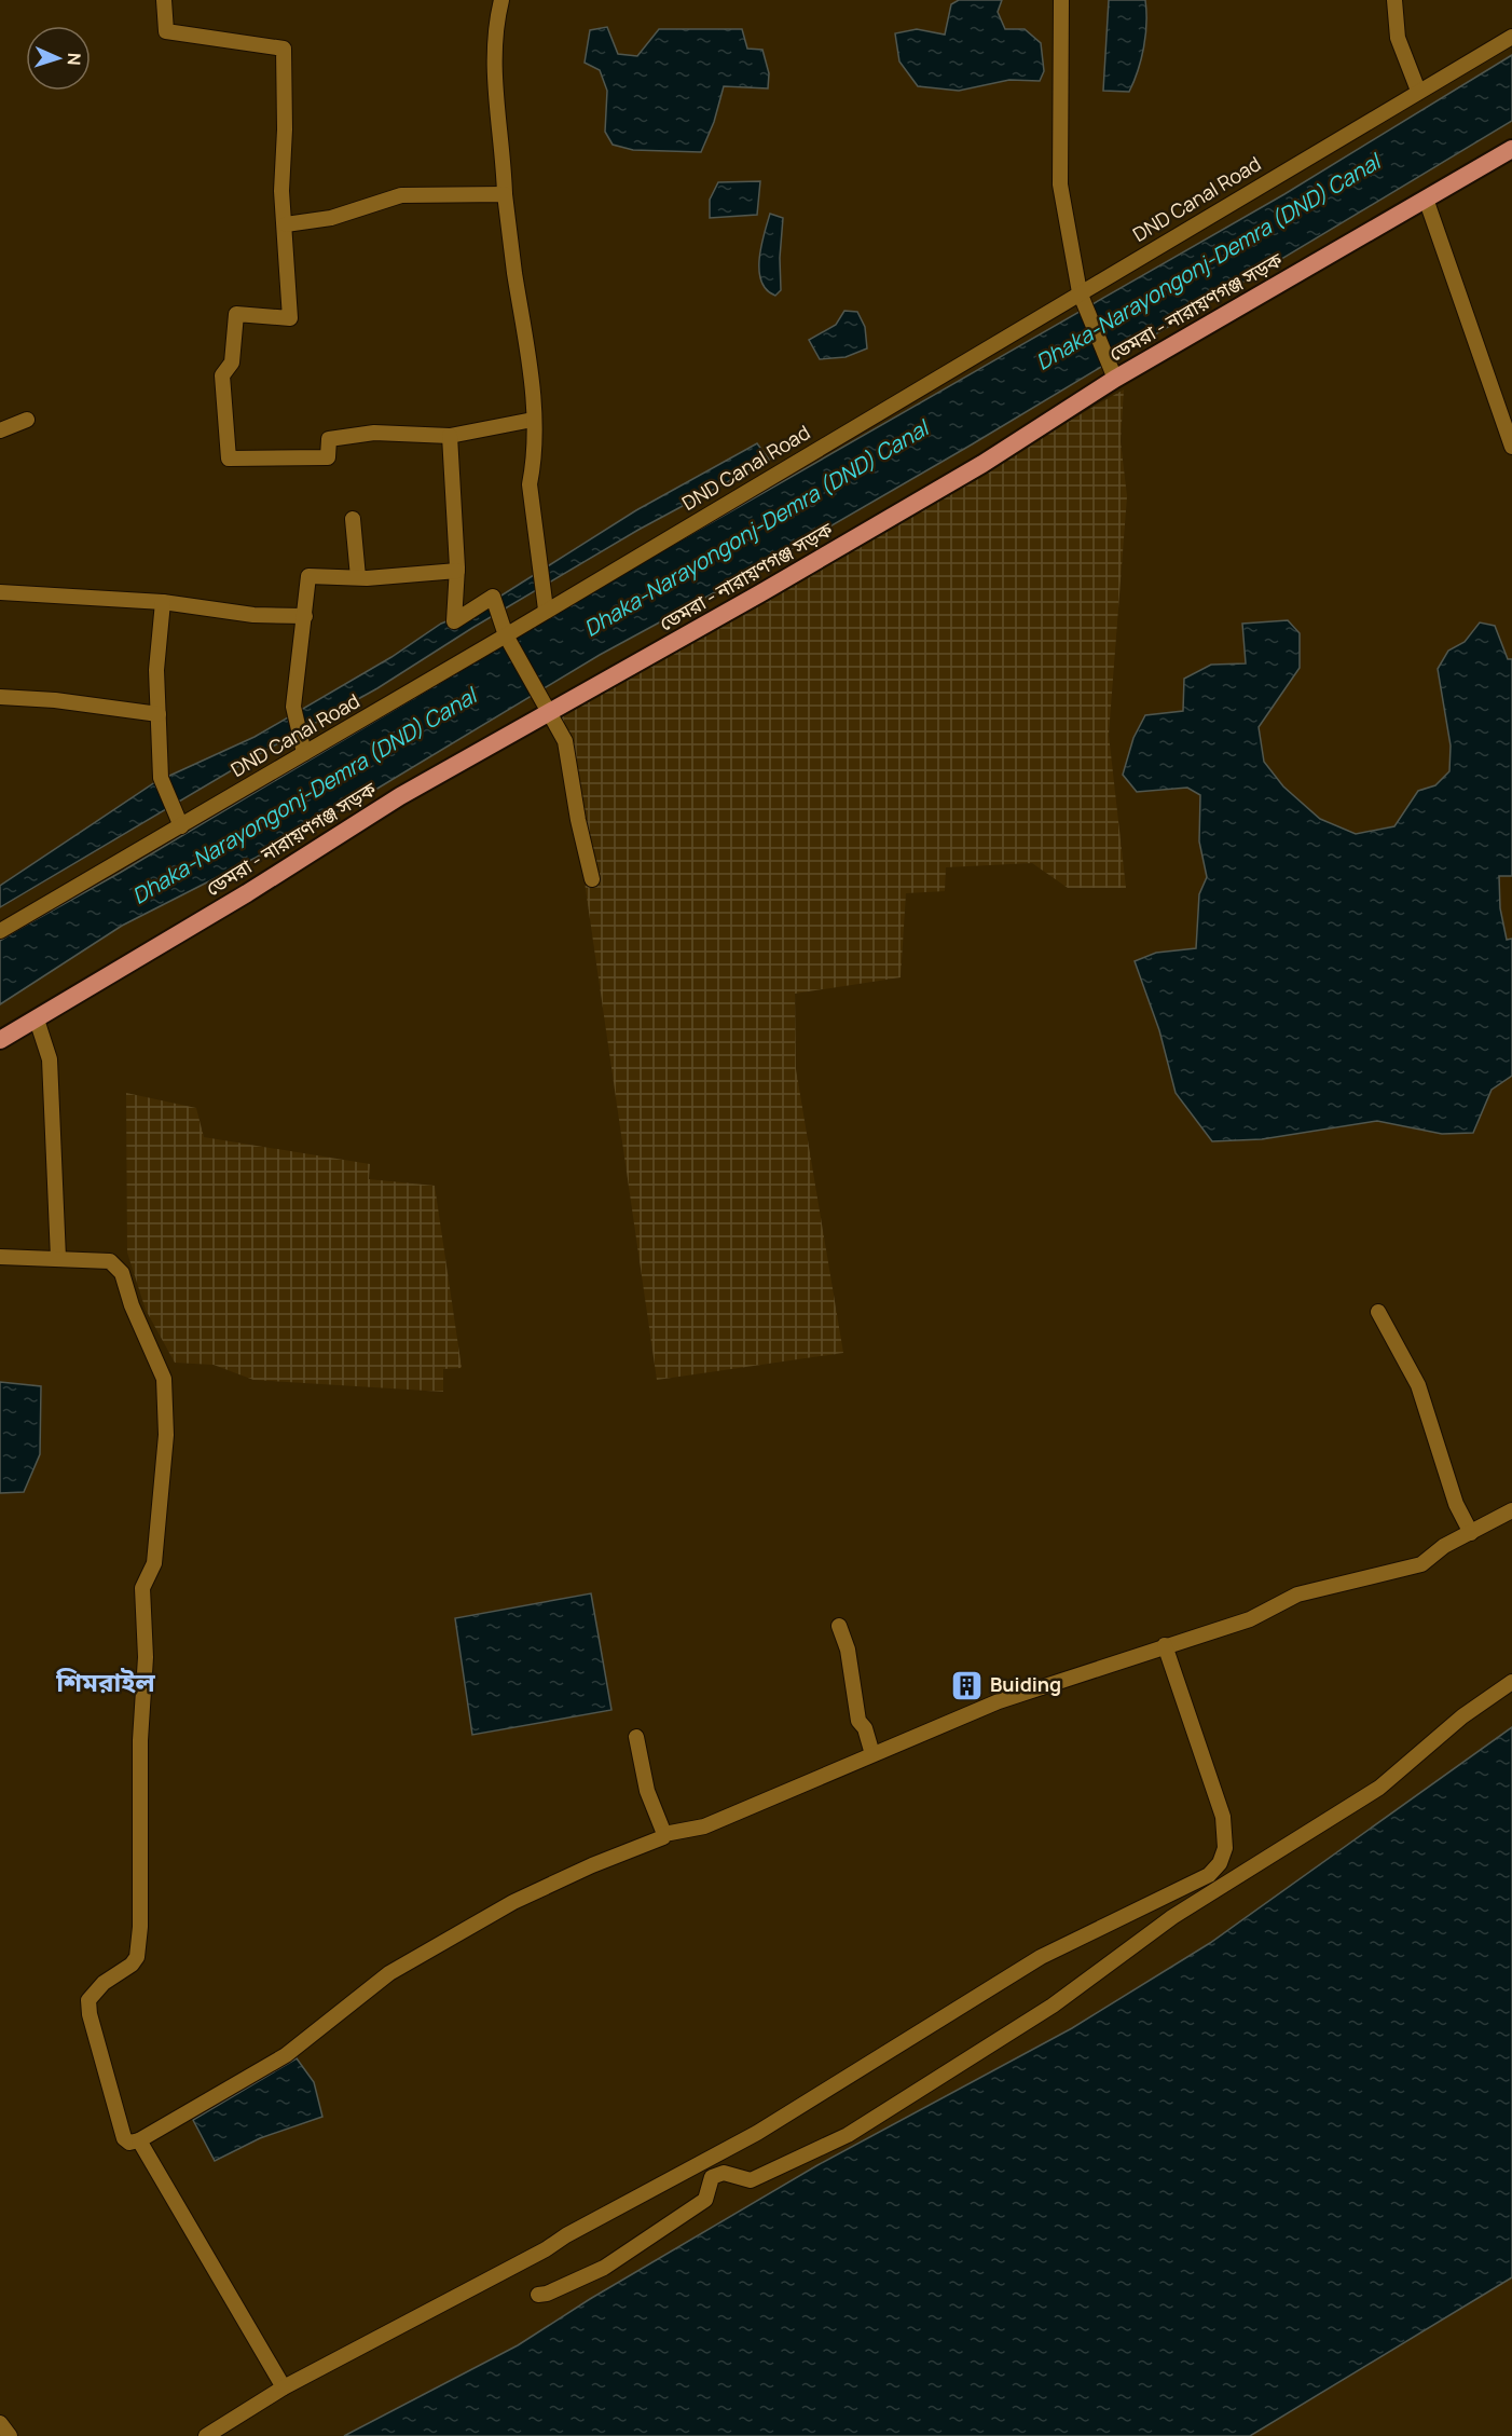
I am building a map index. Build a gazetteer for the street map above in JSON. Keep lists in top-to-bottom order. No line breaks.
{"streets":{"main road":["ডেমরা - নারায়ণগঞ্জ সড়ক"],"street":["DND Canal Road"]},"districts":["শিমরাইল"],"water":["Dhaka-Narayongonj-Demra (DND) Canal"],"places":{"building":["Buiding"]},"north":"right"}
